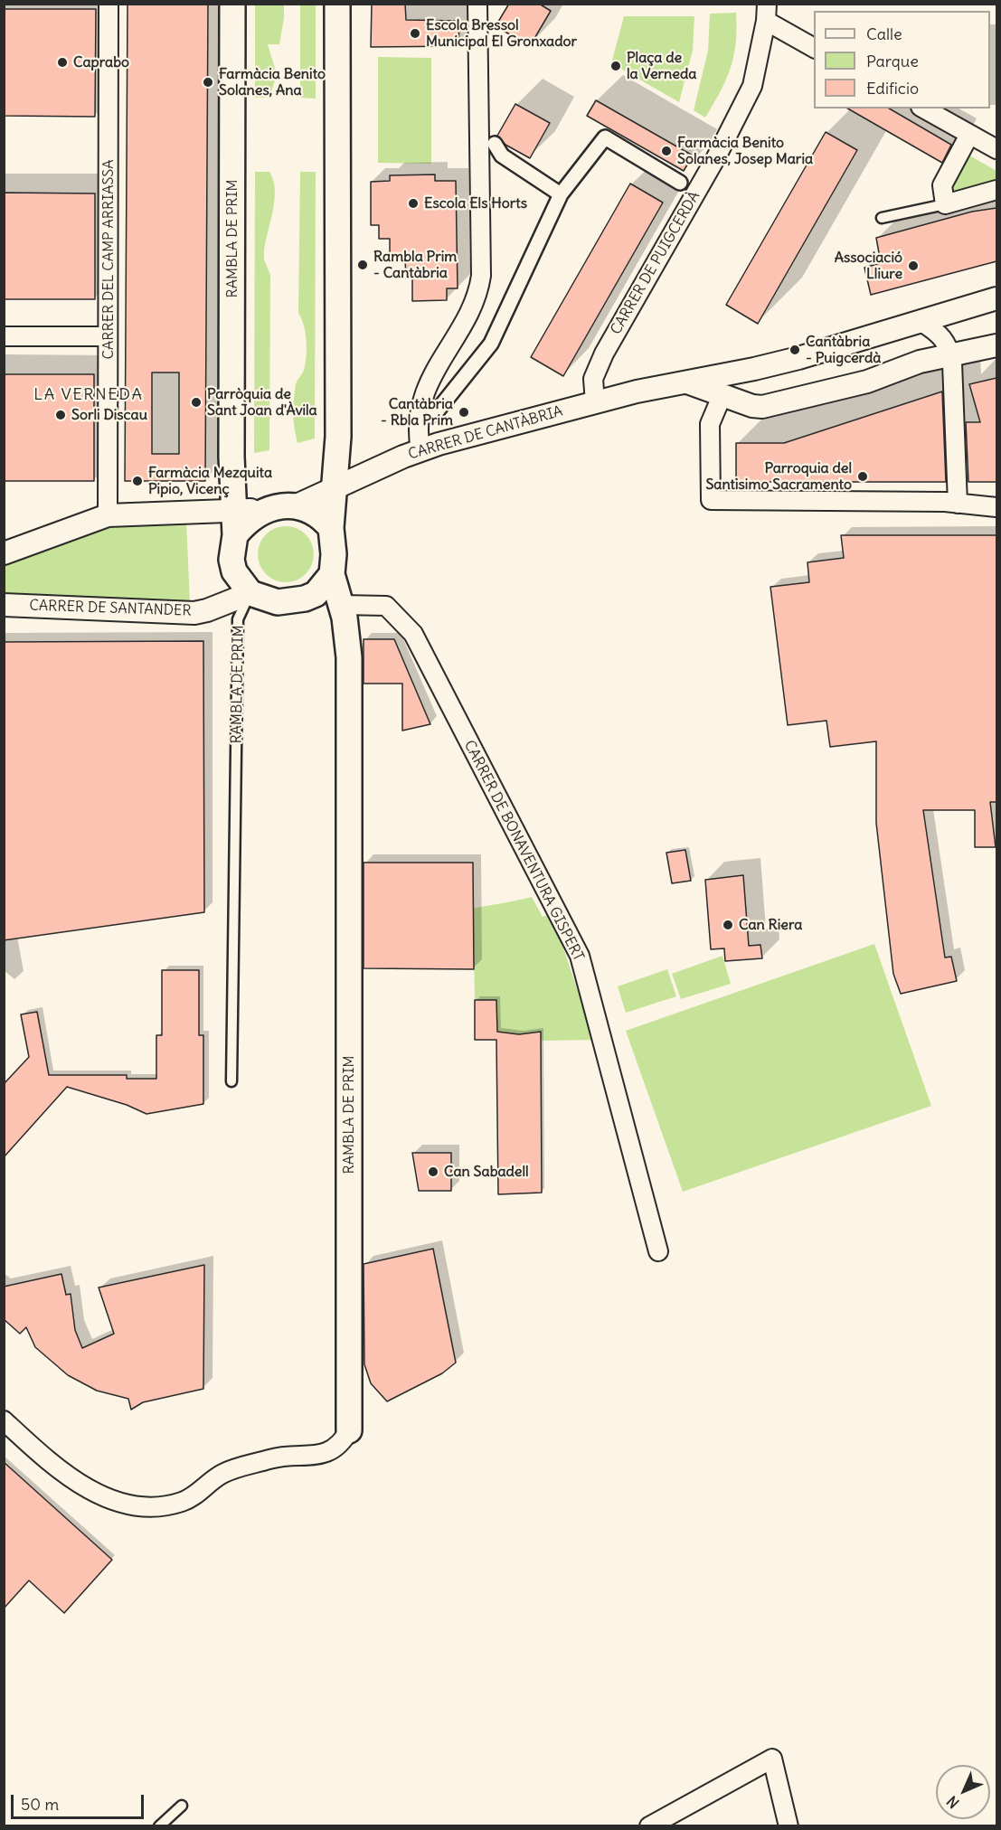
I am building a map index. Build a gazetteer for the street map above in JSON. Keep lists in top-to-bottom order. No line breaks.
{"streets":{"main road":["RAMBLA DE PRIM"],"street":["CARRER DEL CAMP ARRIASSA","CARRER DE PUIGCERDÀ","CARRER DE CANTÀBRIA","CARRER DE SANTANDER","CARRER DE BONAVENTURA GISPERT"]},"crossings":[["RAMBLA DE PRIM","CARRER DE CANTÀBRIA"],["RAMBLA DE PRIM","CARRER DE SANTANDER"],["RAMBLA DE PRIM","CARRER DE BONAVENTURA GISPERT"],["CARRER DE PUIGCERDÀ","CARRER DE CANTÀBRIA"],["CARRER DE CANTÀBRIA","CARRER DE SANTANDER"]],"districts":["LA VERNEDA"],"places":["Escola Bressol Municipal El Gronxador","Caprabo","Plaça de la Verneda","Farmàcia Benito Solanes, Ana","Farmàcia Benito Solanes, Josep Maria","Escola Els Horts","Rambla Prim - Cantàbria","Associació Lliure","Cantàbria - Puigcerdà","Parròquia de Sant Joan d'Àvila","Cantàbria - Rbla Prim","Sorli Discau","Parroquia del Santisimo Sacramento","Farmàcia Mezquita Pipio, Vicenç","Can Riera","Can Sabadell"],"legend":["Calle","Parque","Edificio"],"scale_bar":"50 m","north":"bottom left"}
